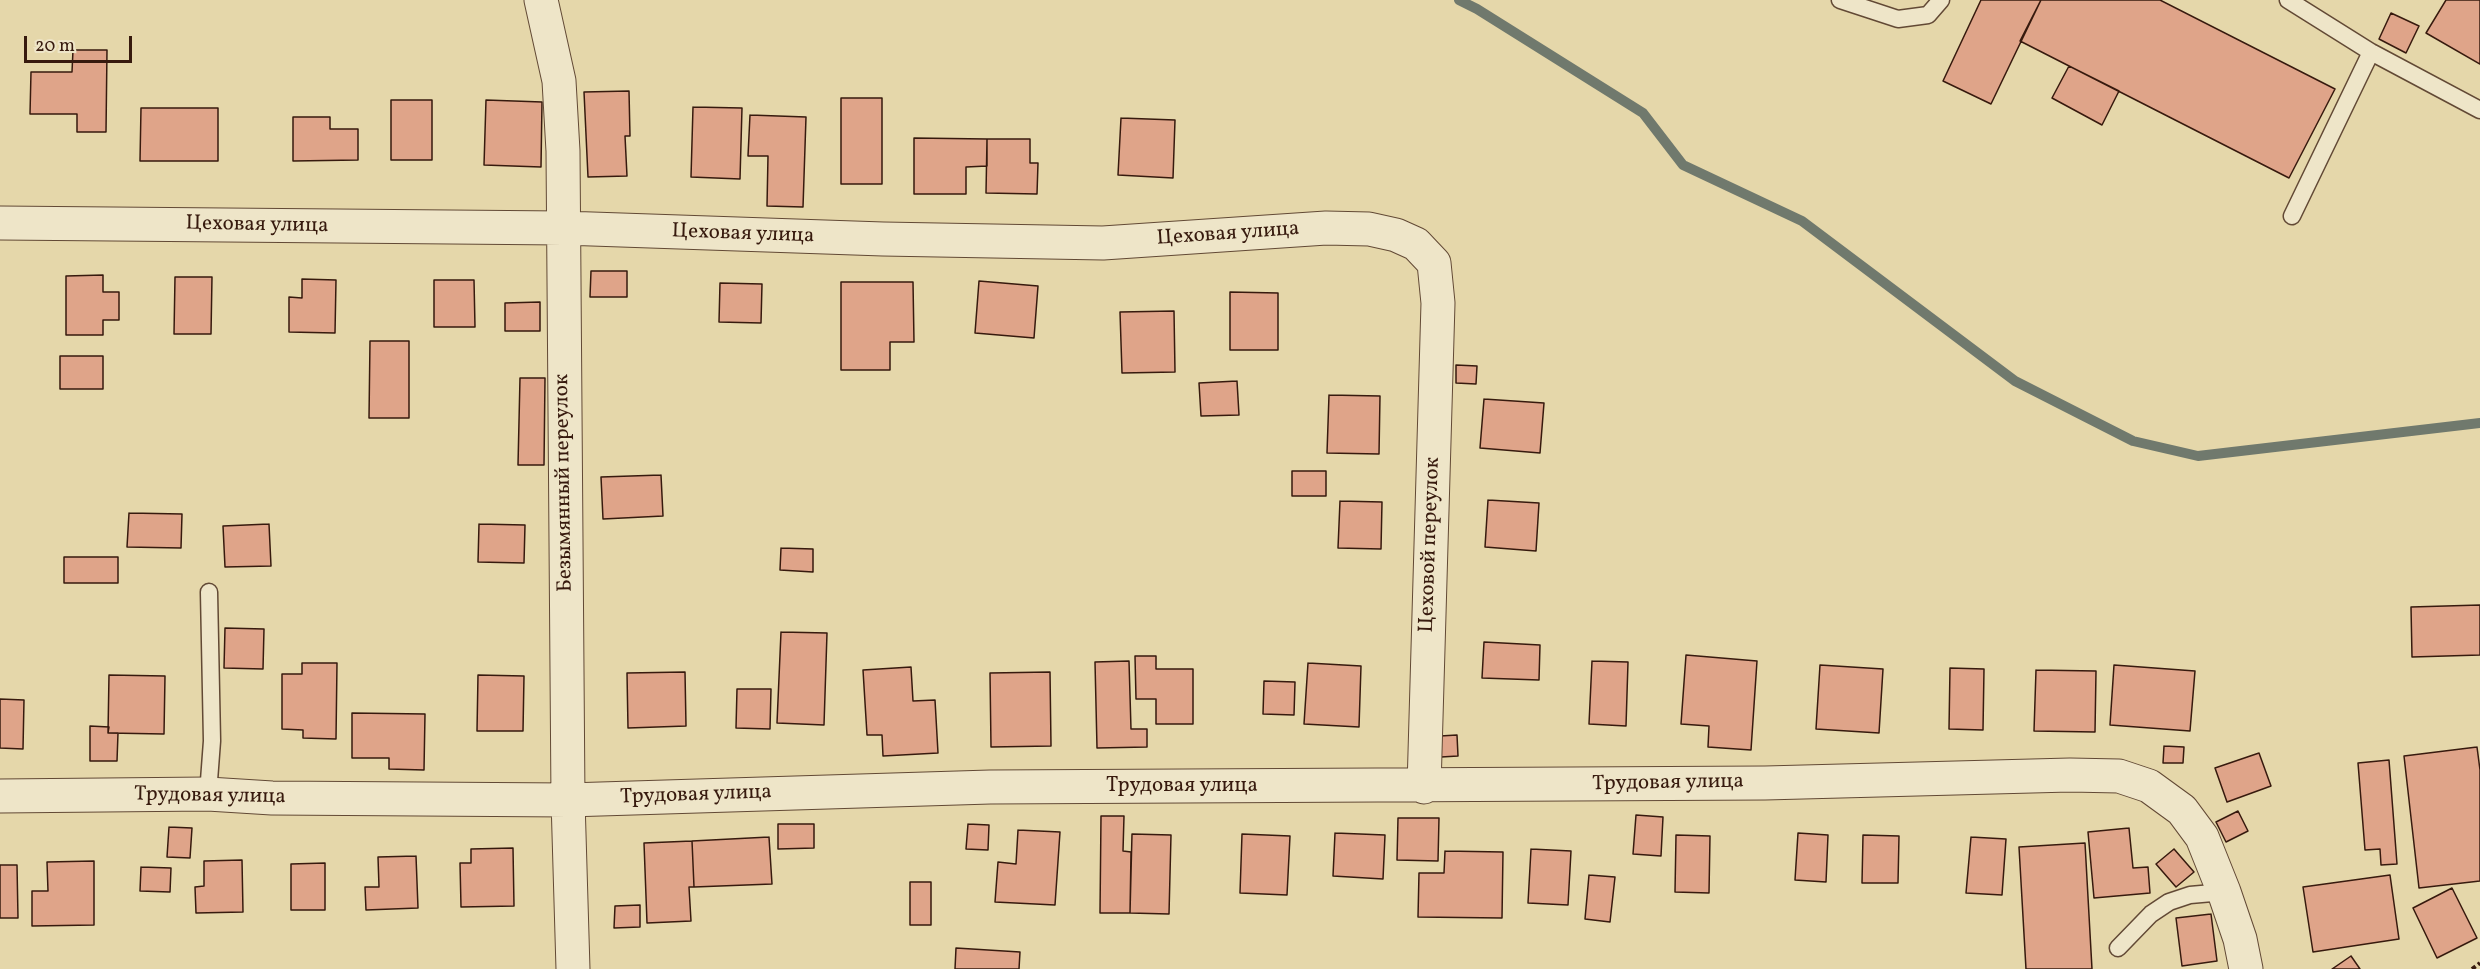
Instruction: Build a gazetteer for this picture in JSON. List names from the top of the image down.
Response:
{
  "streets": {
    "street": [
      "Цеховая улица",
      "Безымянный переулок",
      "Цеховой переулок",
      "Трудовая улица"
    ]
  },
  "crossings": [
    ["Цеховая улица", "Безымянный переулок"],
    ["Цеховая улица", "Цеховой переулок"],
    ["Безымянный переулок", "Трудовая улица"],
    ["Цеховой переулок", "Трудовая улица"]
  ],
  "scale_bar": "20 m"
}
